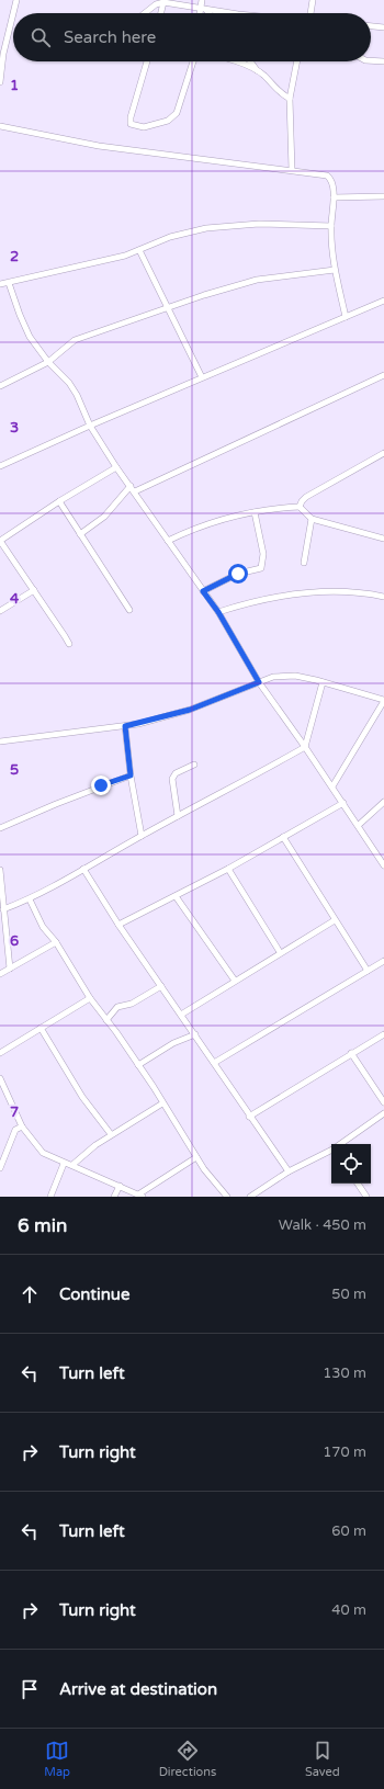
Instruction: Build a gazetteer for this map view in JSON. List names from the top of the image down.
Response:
{
  "page": {
    "search": "Search here",
    "heading": ["6 min", "Walk · 450 m"],
    "list": [
      ["Continue", "50 m"],
      ["Turn left", "130 m"],
      ["Turn right", "170 m"],
      ["Turn left", "60 m"],
      ["Turn right", "40 m"],
      "Arrive at destination"
    ],
    "nav": ["Map", "Directions", "Saved"]
  },
  "grid": {
    "rows": [
      "1",
      "2",
      "3",
      "4",
      "5",
      "6",
      "7"
    ]
  }
}
